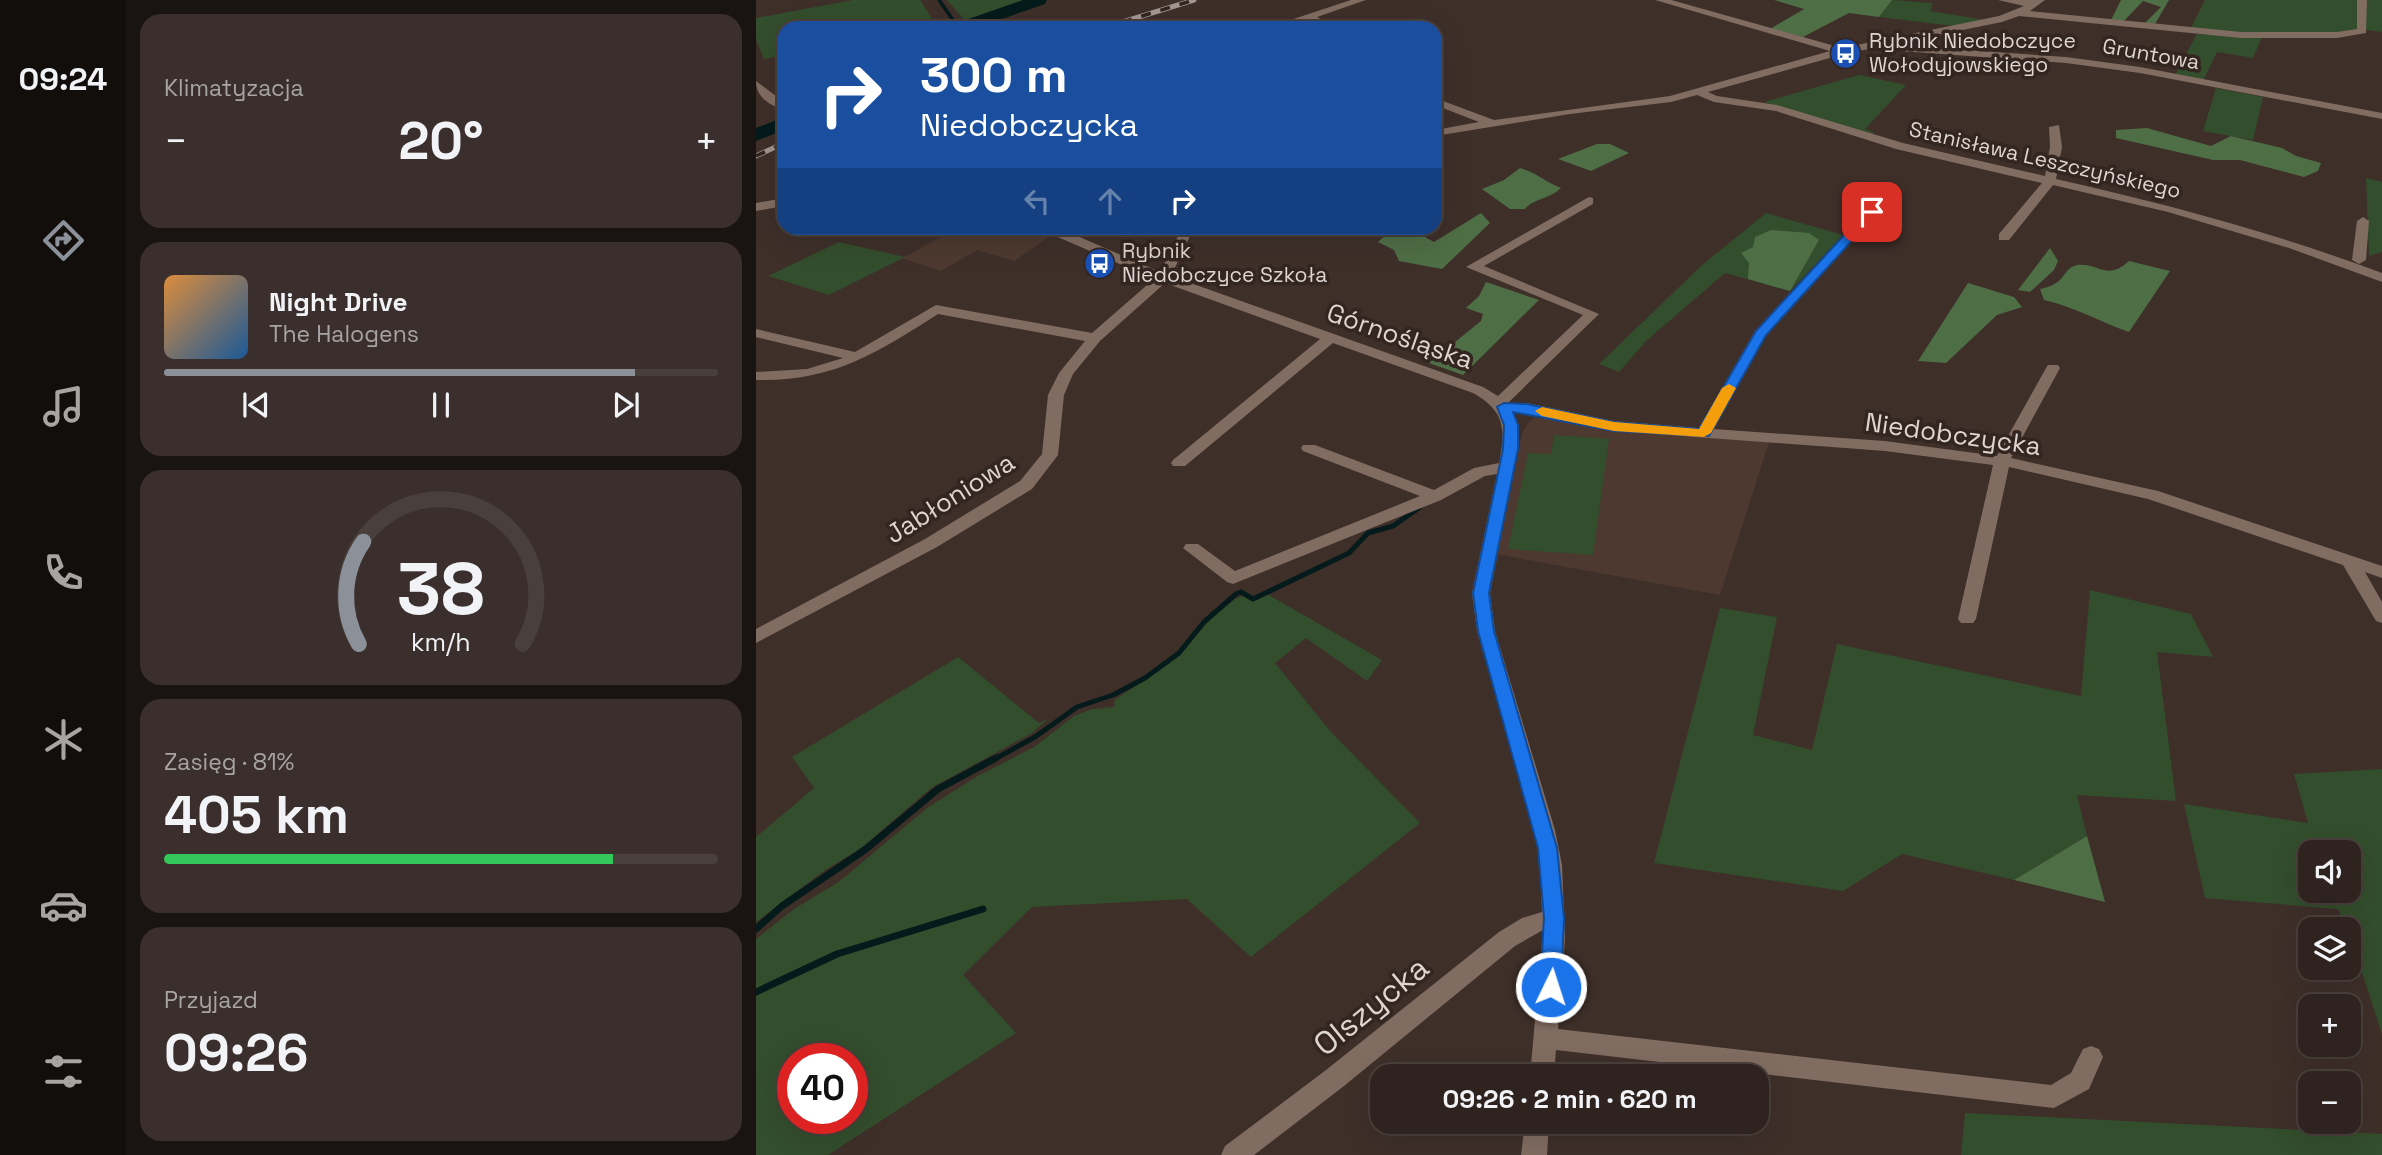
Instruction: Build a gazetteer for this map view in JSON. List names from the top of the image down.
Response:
{
  "streets": {
    "street": [
      "Gruntowa",
      "Stanisława Leszczyńskiego",
      "Górnośląska",
      "Niedobczycka",
      "Jabłoniowa",
      "Olszycka"
    ]
  },
  "crossings": [
    ["Górnośląska", "Niedobczycka"],
    ["Górnośląska", "Jabłoniowa"]
  ],
  "places": {
    "bus stop": ["Rybnik Niedobczyce Wołodyjowskiego", "Rybnik Niedobczyce Szkoła"]
  },
  "page": {
    "tabs": "09:24",
    "tile": [
      "Klimatyzacja",
      ["Zasięg · 81%", "405 km"],
      ["Przyjazd", "09:26"]
    ],
    "turn": ["300 m", "Niedobczycka"],
    "heat": ["−", "20°", "+"],
    "song": ["Night Drive", "The Halogens"],
    "map_buttons": ["+", "−"],
    "limit": "40",
    "trip": "09:26 · 2 min · 620 m",
    "gauge": ["38", "km/h"]
  }
}
